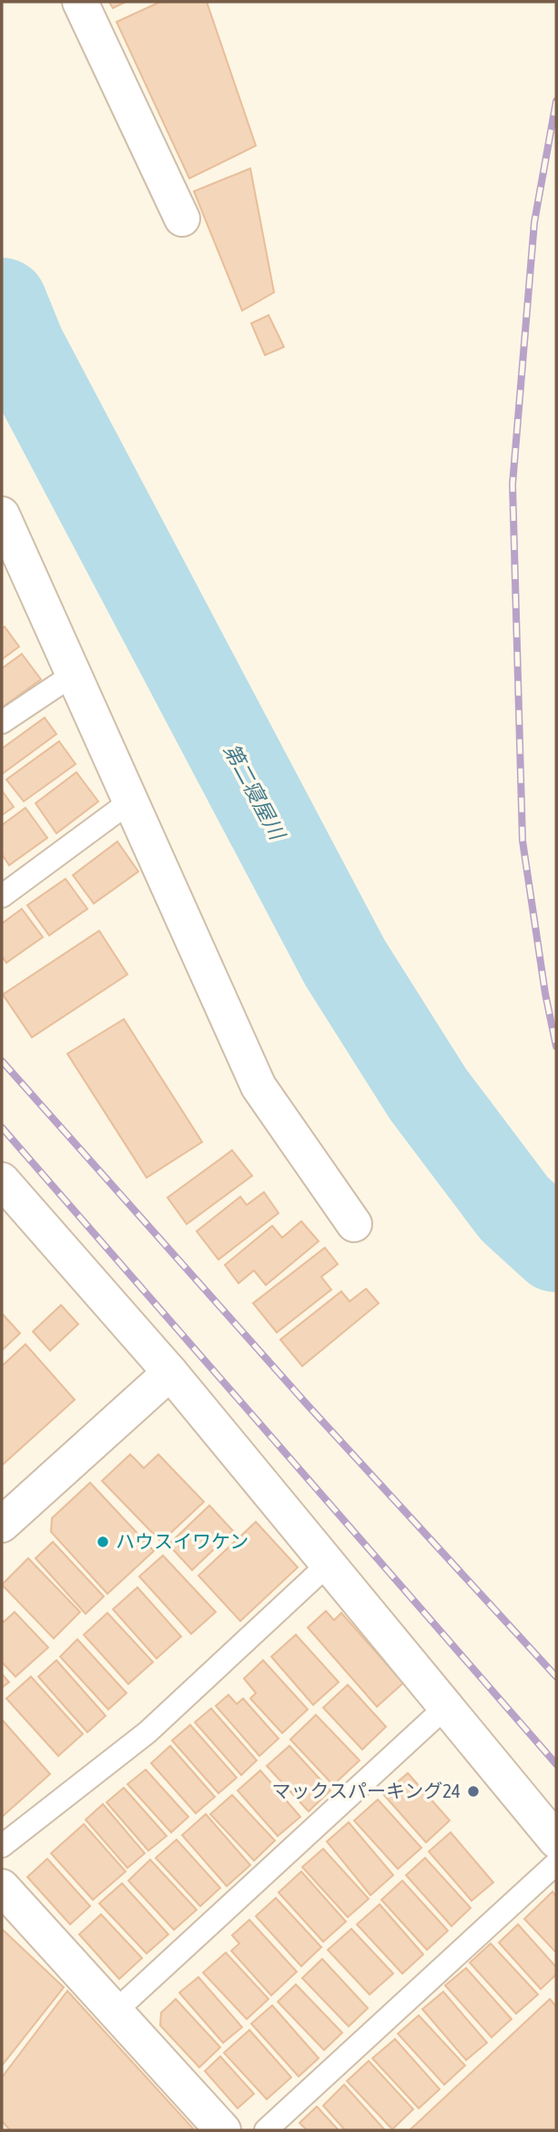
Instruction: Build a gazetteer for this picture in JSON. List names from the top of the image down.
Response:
{
  "water": ["第二寝屋川"],
  "places": ["ハウスイワケン", "マックスパーキング24"]
}
